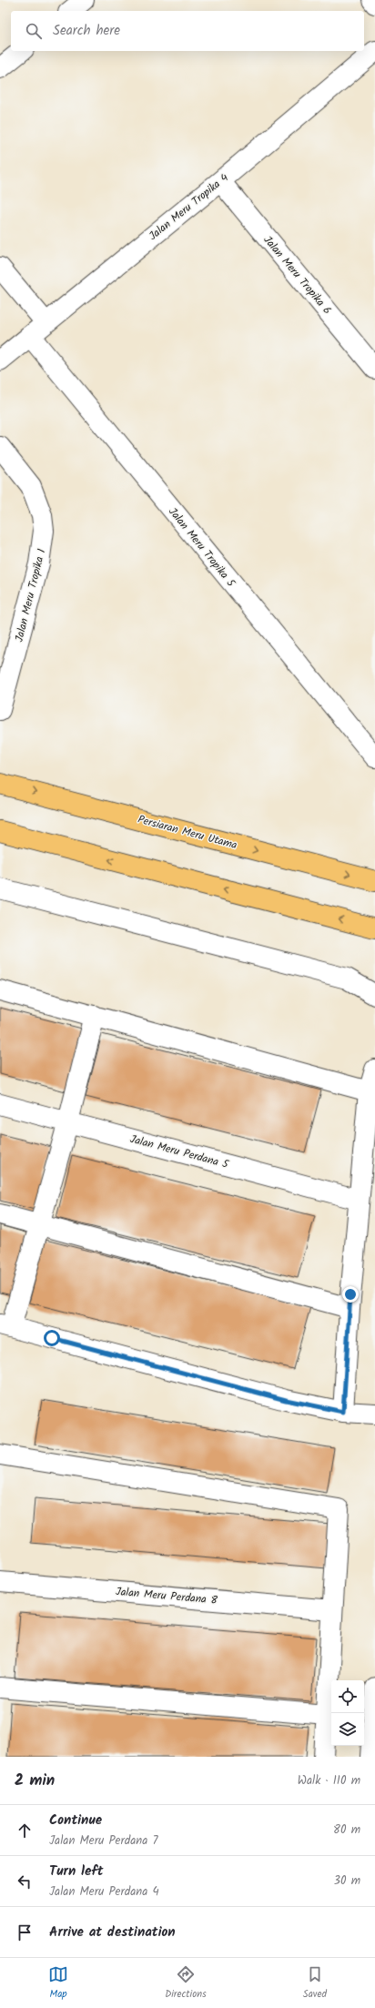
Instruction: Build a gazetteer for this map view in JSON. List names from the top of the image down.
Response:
{
  "streets": {
    "main road": ["Persiaran Meru Utama"],
    "street": [
      "Jalan Meru Tropika 4",
      "Jalan Meru Tropika 6",
      "Jalan Meru Tropika 5",
      "Jalan Meru Tropika 1",
      "Jalan Meru Perdana 5",
      "Jalan Meru Perdana 8"
    ]
  },
  "crossings": [
    ["Jalan Meru Tropika 4", "Jalan Meru Tropika 6"],
    ["Jalan Meru Tropika 4", "Jalan Meru Tropika 5"]
  ],
  "page": {
    "search": "Search here",
    "heading": ["2 min", "Walk · 110 m"],
    "list": [
      ["Continue", "Jalan Meru Perdana 7", "80 m"],
      ["Turn left", "Jalan Meru Perdana 4", "30 m"],
      "Arrive at destination"
    ],
    "nav": ["Map", "Directions", "Saved"]
  }
}
